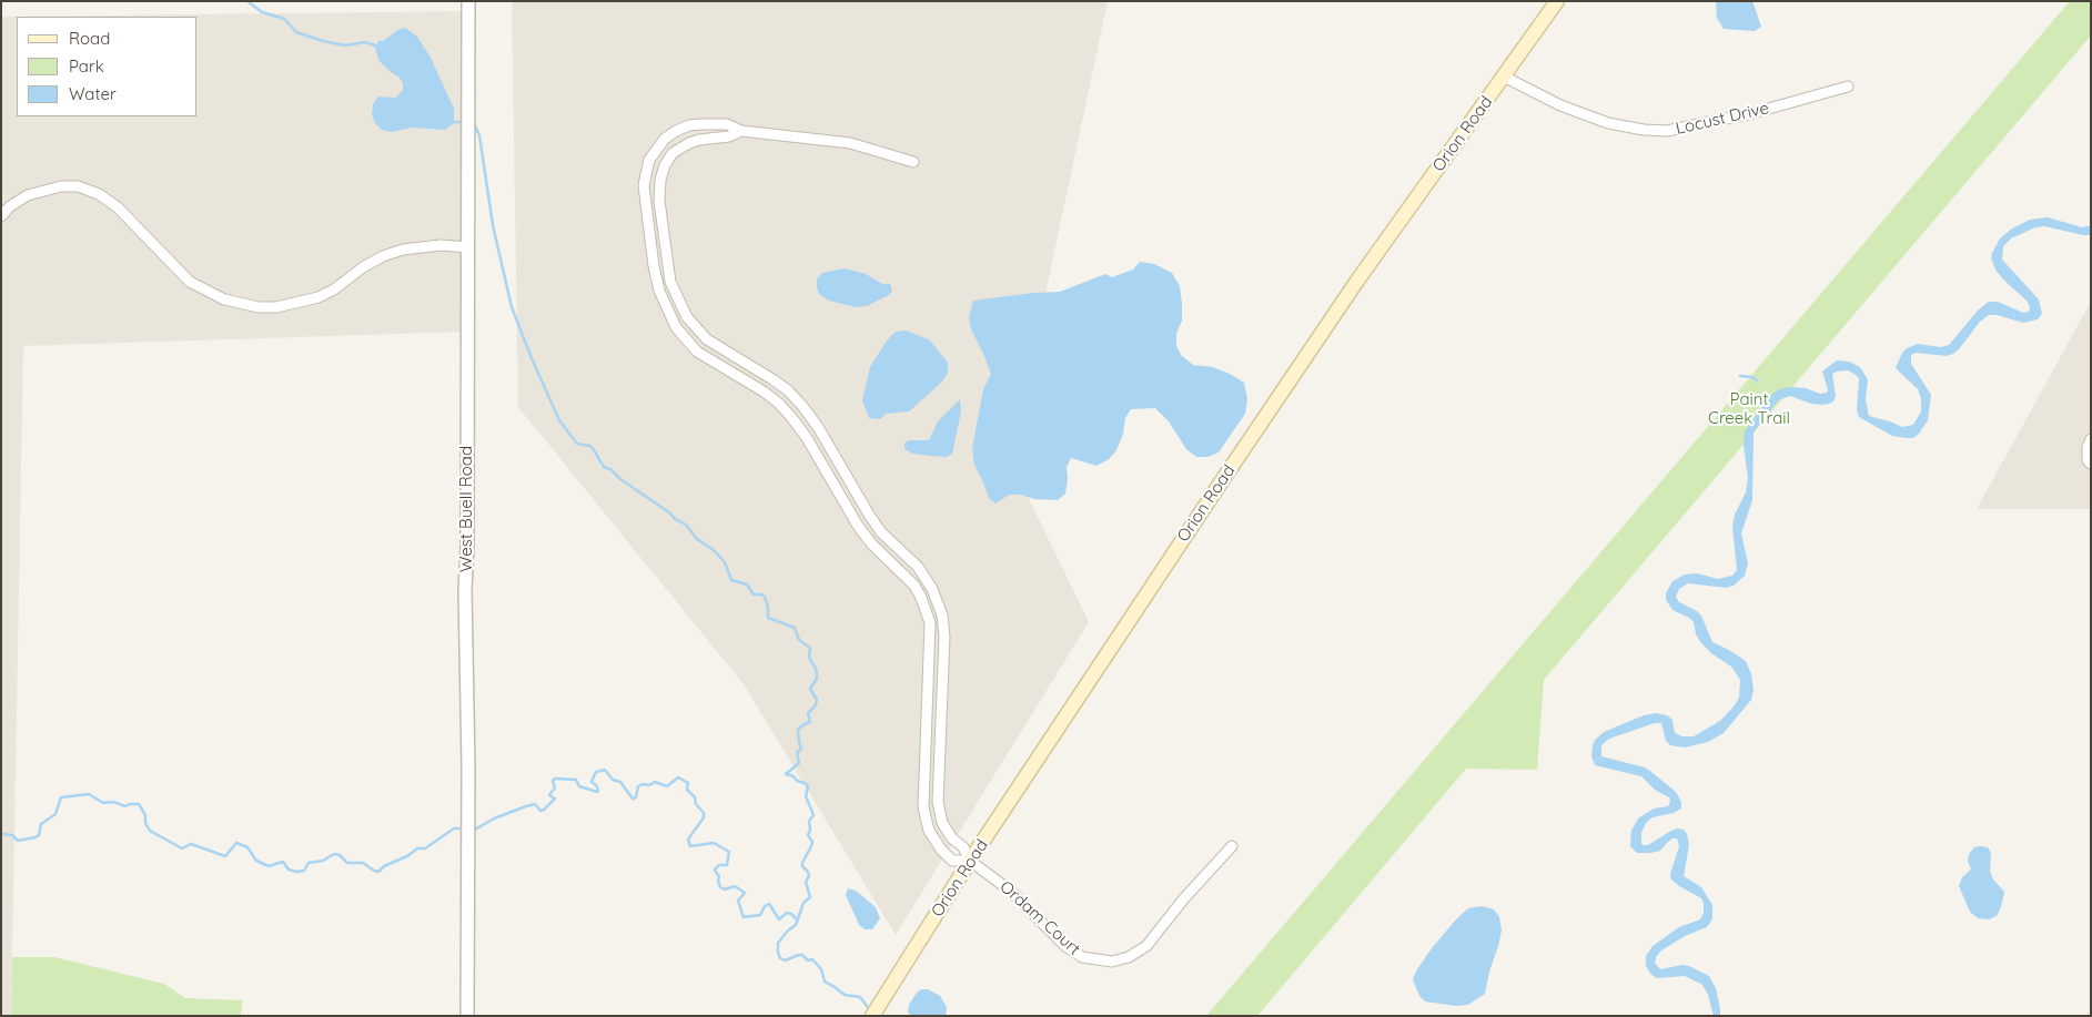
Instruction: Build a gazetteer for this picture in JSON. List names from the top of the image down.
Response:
{
  "streets": {
    "main road": ["Orion Road"],
    "street": ["Locust Drive", "West Buell Road", "Ordam Court"]
  },
  "crossings": [
    ["Locust Drive", "Orion Road"],
    ["Orion Road", "Ordam Court"]
  ],
  "parks": ["Paint Creek Trail"],
  "legend": ["Road", "Park", "Water"]
}
